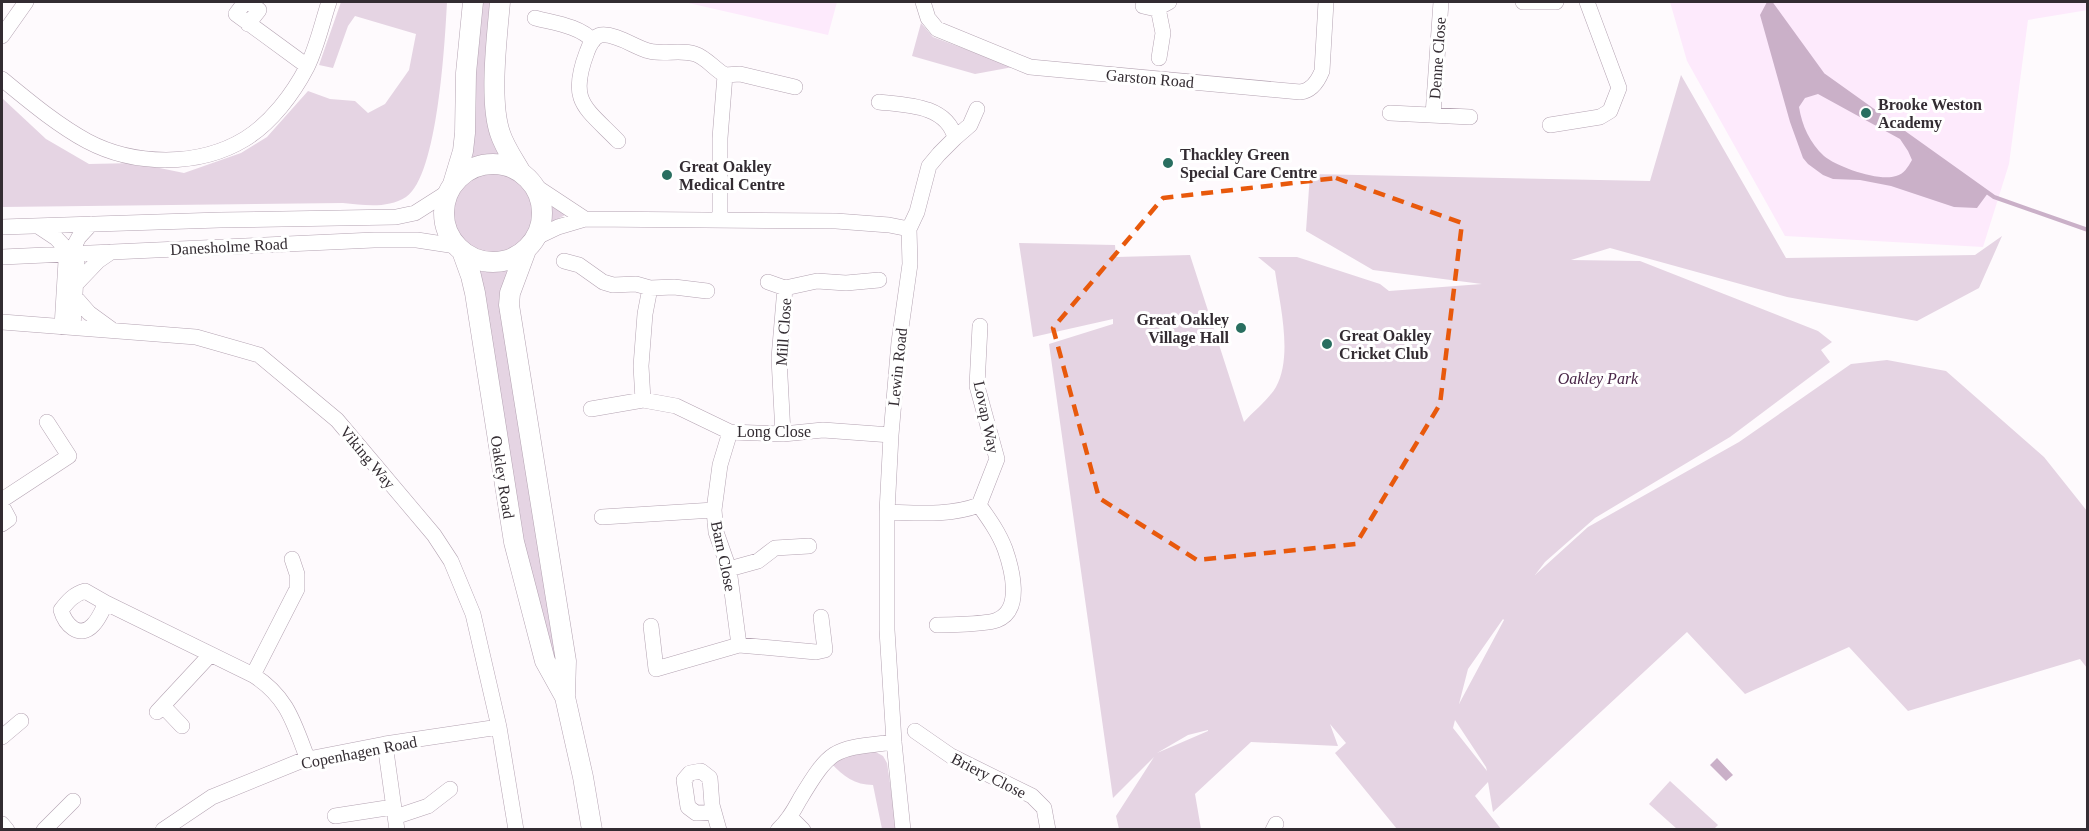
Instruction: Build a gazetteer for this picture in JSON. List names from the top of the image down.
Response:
{
  "streets": {
    "main road": ["Oakley Road"],
    "street": [
      "Denne Close",
      "Garston Road",
      "Danesholme Road",
      "Mill Close",
      "Lewin Road",
      "Lovap Way",
      "Long Close",
      "Viking Way",
      "Barn Close",
      "Copenhagen Road",
      "Briery Close"
    ]
  },
  "crossings": [
    ["Danesholme Road", "Oakley Road"],
    ["Mill Close", "Long Close"],
    ["Lewin Road", "Long Close"],
    ["Long Close", "Barn Close"],
    ["Viking Way", "Copenhagen Road"]
  ],
  "parks": ["Oakley Park"],
  "places": [
    "Brooke Weston Academy",
    "Thackley Green Special Care Centre",
    "Great Oakley Medical Centre",
    "Great Oakley Village Hall",
    "Great Oakley Cricket Club"
  ]
}
